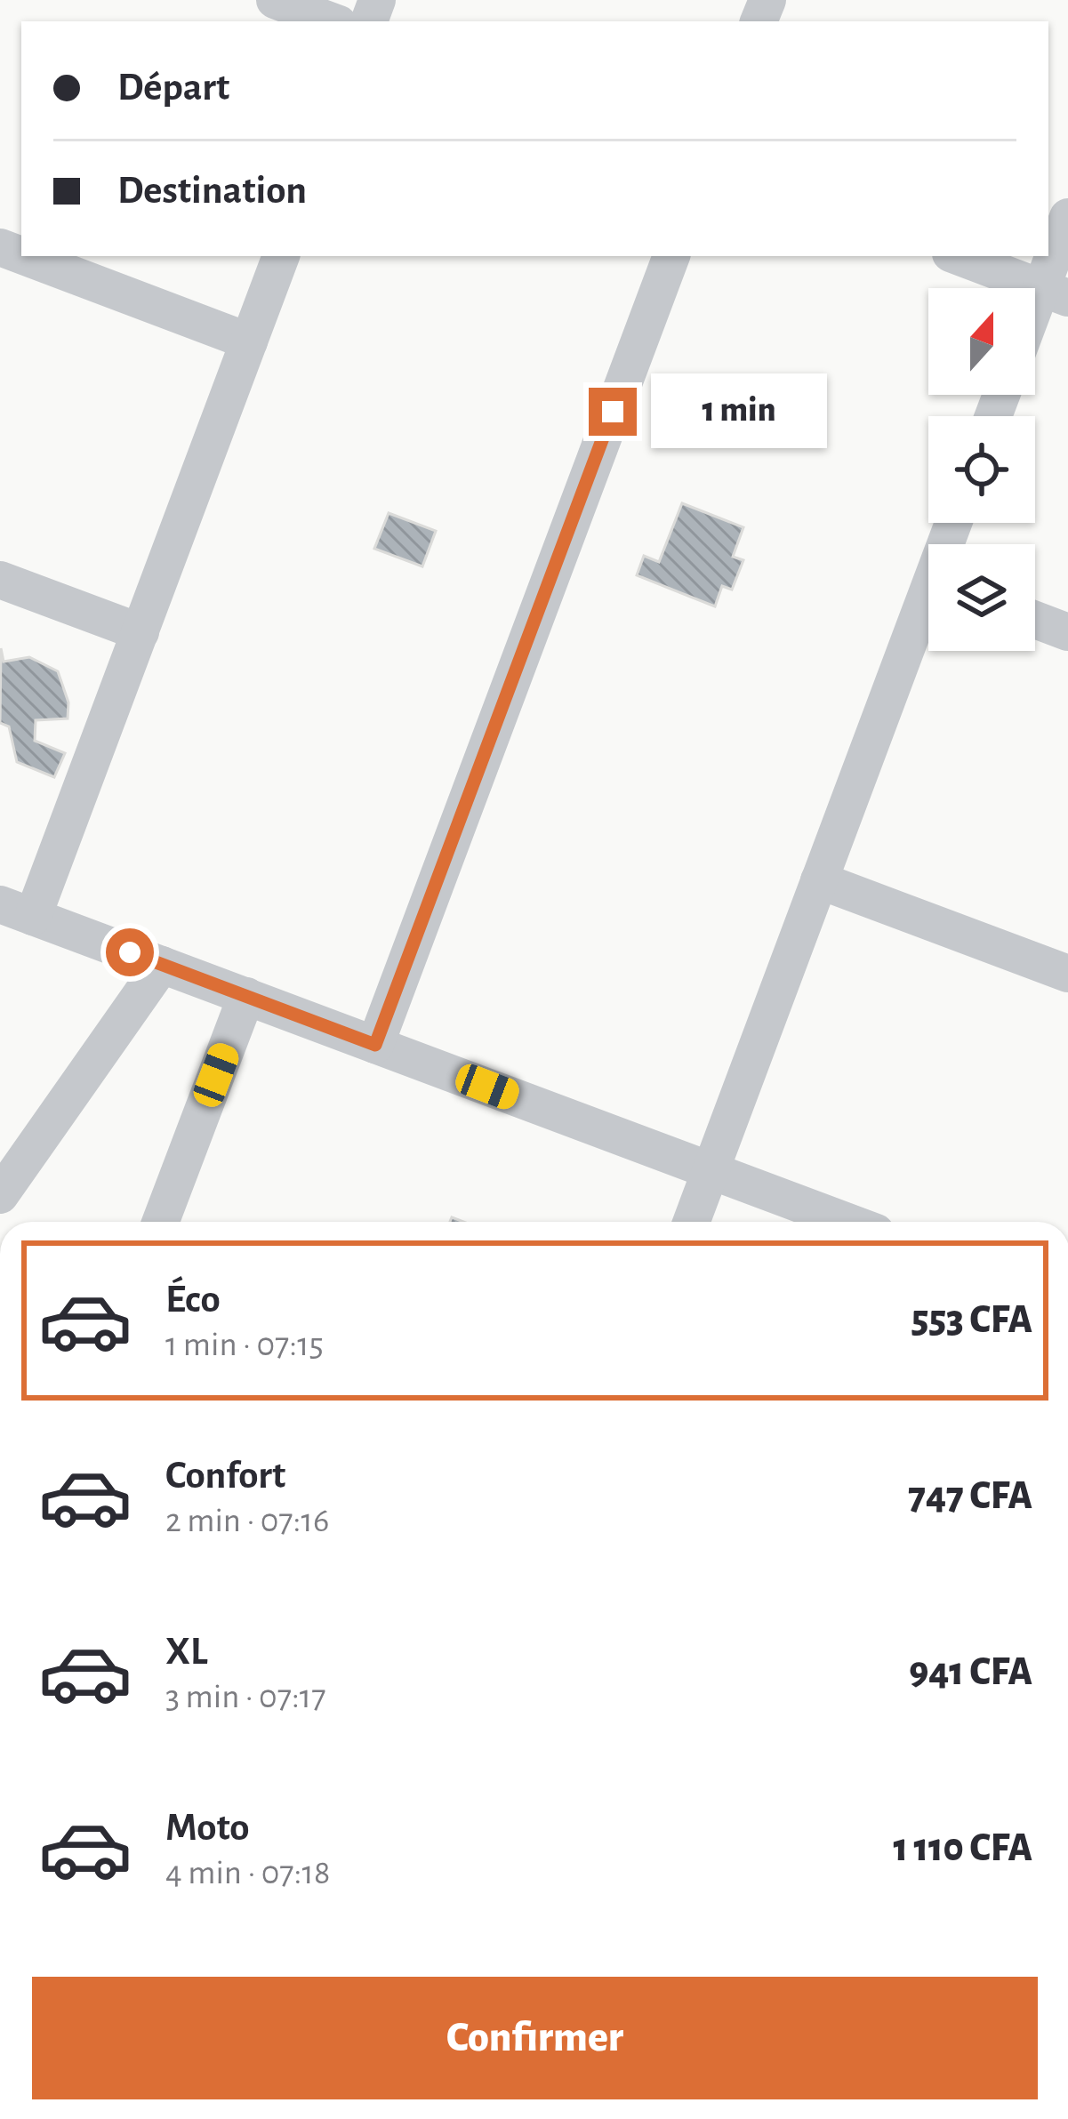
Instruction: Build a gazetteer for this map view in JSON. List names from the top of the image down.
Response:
{
  "north": "top",
  "page": {
    "banner": ["Départ", "Destination"],
    "bubble": "1 min",
    "list": [
      {
        "name": "Éco",
        "note": "1 min · 07:15",
        "value": "553 CFA"
      },
      {
        "name": "Confort",
        "note": "2 min · 07:16",
        "value": "747 CFA"
      },
      {
        "name": "XL",
        "note": "3 min · 07:17",
        "value": "941 CFA"
      },
      {
        "name": "Moto",
        "note": "4 min · 07:18",
        "value": "1 110 CFA"
      }
    ],
    "buttons": "Confirmer"
  }
}
